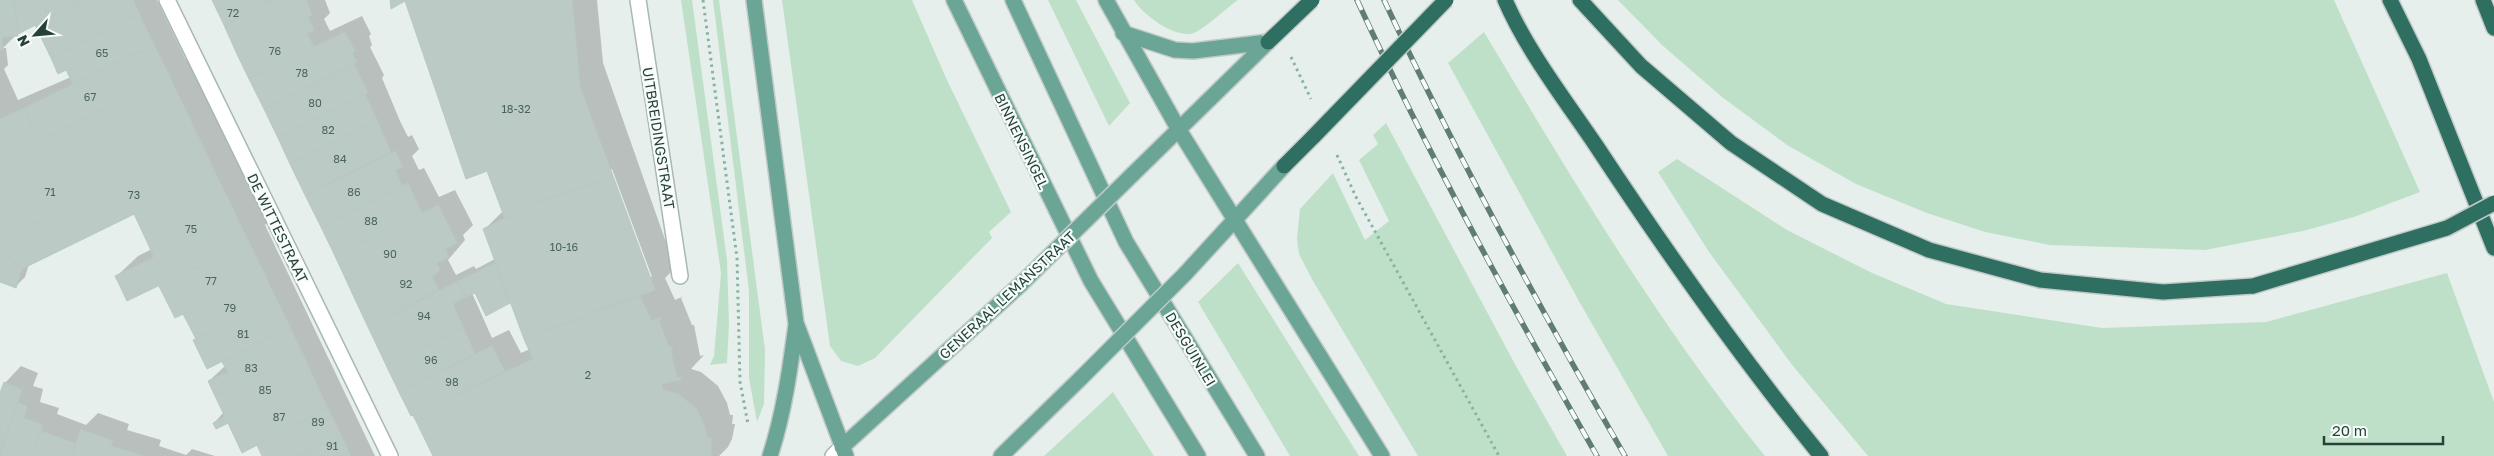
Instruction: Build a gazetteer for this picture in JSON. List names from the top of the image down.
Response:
{
  "streets": {
    "main road": ["BINNENSINGEL", "GENERAAL LEMANSTRAAT", "DESGUINLEI"],
    "street": ["UITBREIDINGSTRAAT", "DE WITTESTRAAT"]
  },
  "house_numbers": [
    "72",
    "76",
    "65",
    "78",
    "67",
    "80",
    "18-32",
    "82",
    "84",
    "71",
    "86",
    "73",
    "88",
    "75",
    "10-16",
    "90",
    "77",
    "92",
    "79",
    "94",
    "81",
    "96",
    "83",
    "2",
    "98",
    "85",
    "87",
    "89",
    "91"
  ],
  "scale_bar": "20 m",
  "north": "bottom left"
}
